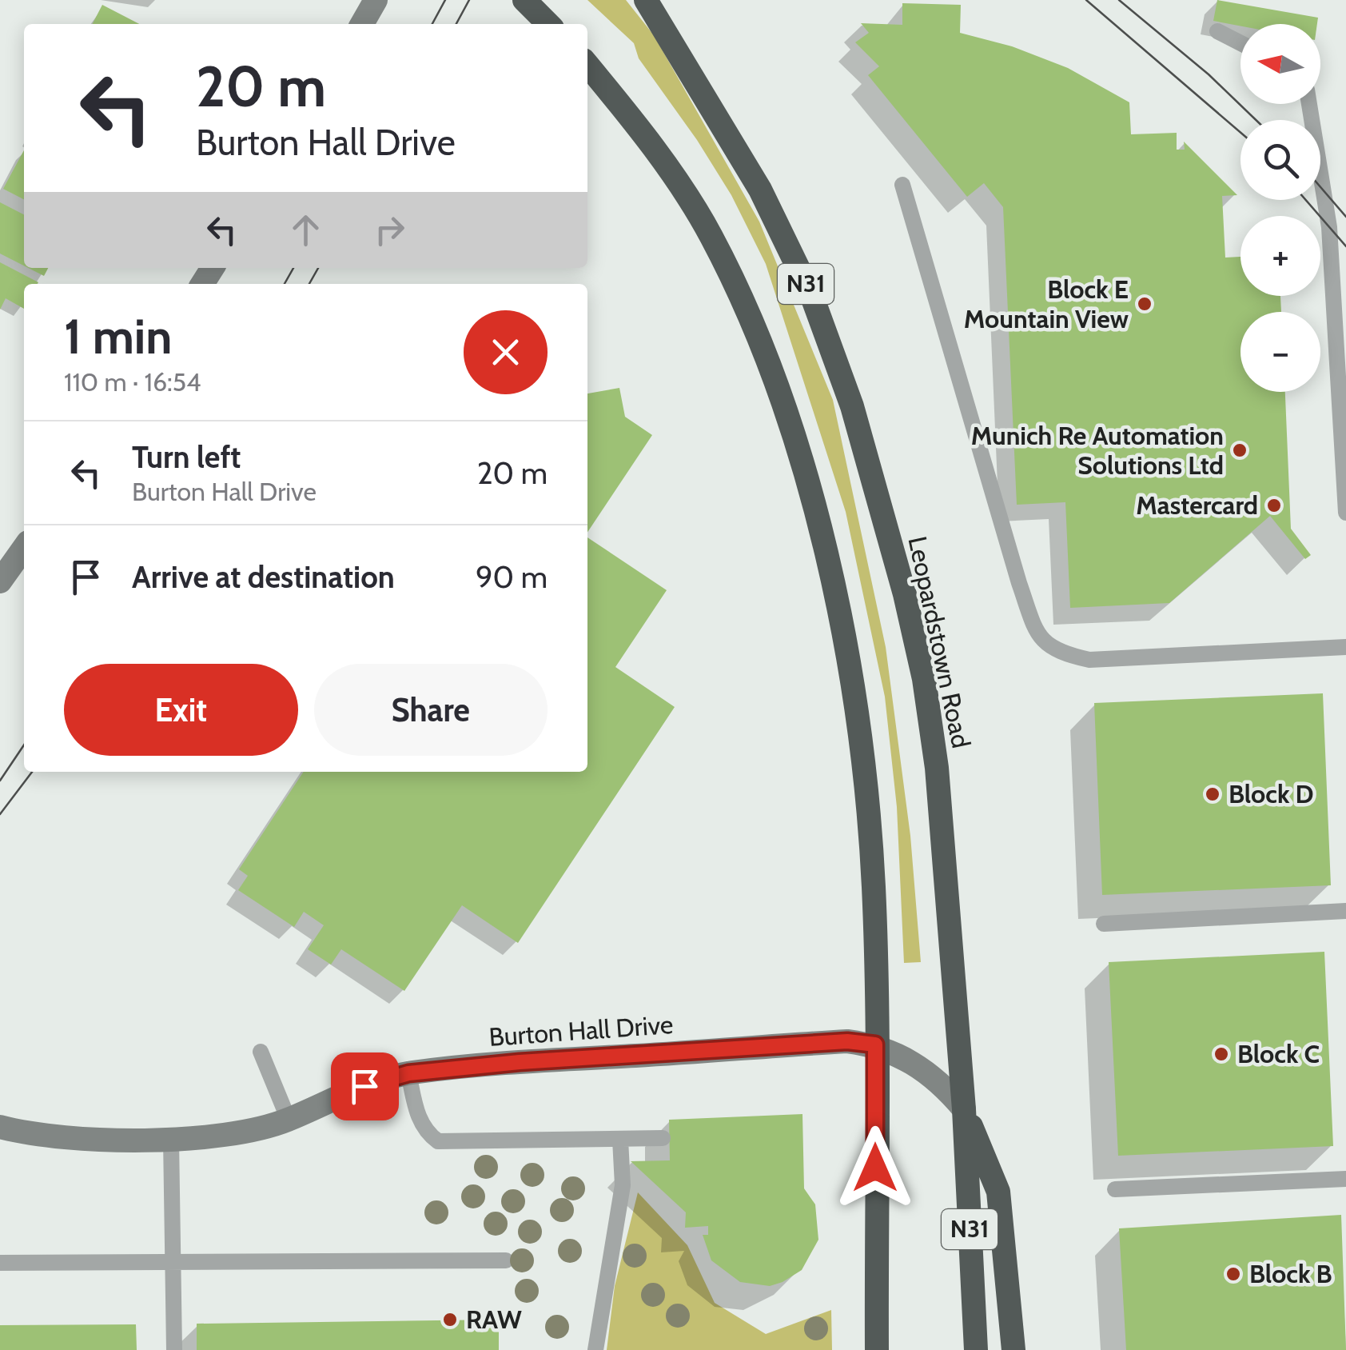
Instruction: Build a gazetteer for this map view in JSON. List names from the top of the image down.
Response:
{
  "streets": {
    "highway": ["N31", "Leopardstown Road"],
    "street": ["Burton Hall Drive"]
  },
  "crossings": [
    ["N31", "Burton Hall Drive"],
    ["Leopardstown Road", "Burton Hall Drive"]
  ],
  "places": [
    "Block E Mountain View",
    "Munich Re Automation Solutions Ltd",
    "Mastercard",
    "Block D",
    "Block C",
    "Block B",
    "RAW"
  ],
  "north": "left",
  "page": {
    "map_buttons": ["+", "−"],
    "turn": ["20 m", "Burton Hall Drive"],
    "heading": ["1 min", "110 m · 16:54"],
    "list": [
      {
        "name": "Turn left",
        "note": "Burton Hall Drive",
        "value": "20 m"
      },
      {
        "name": "Arrive at destination",
        "value": "90 m"
      }
    ],
    "buttons": ["Exit", "Share"]
  }
}
